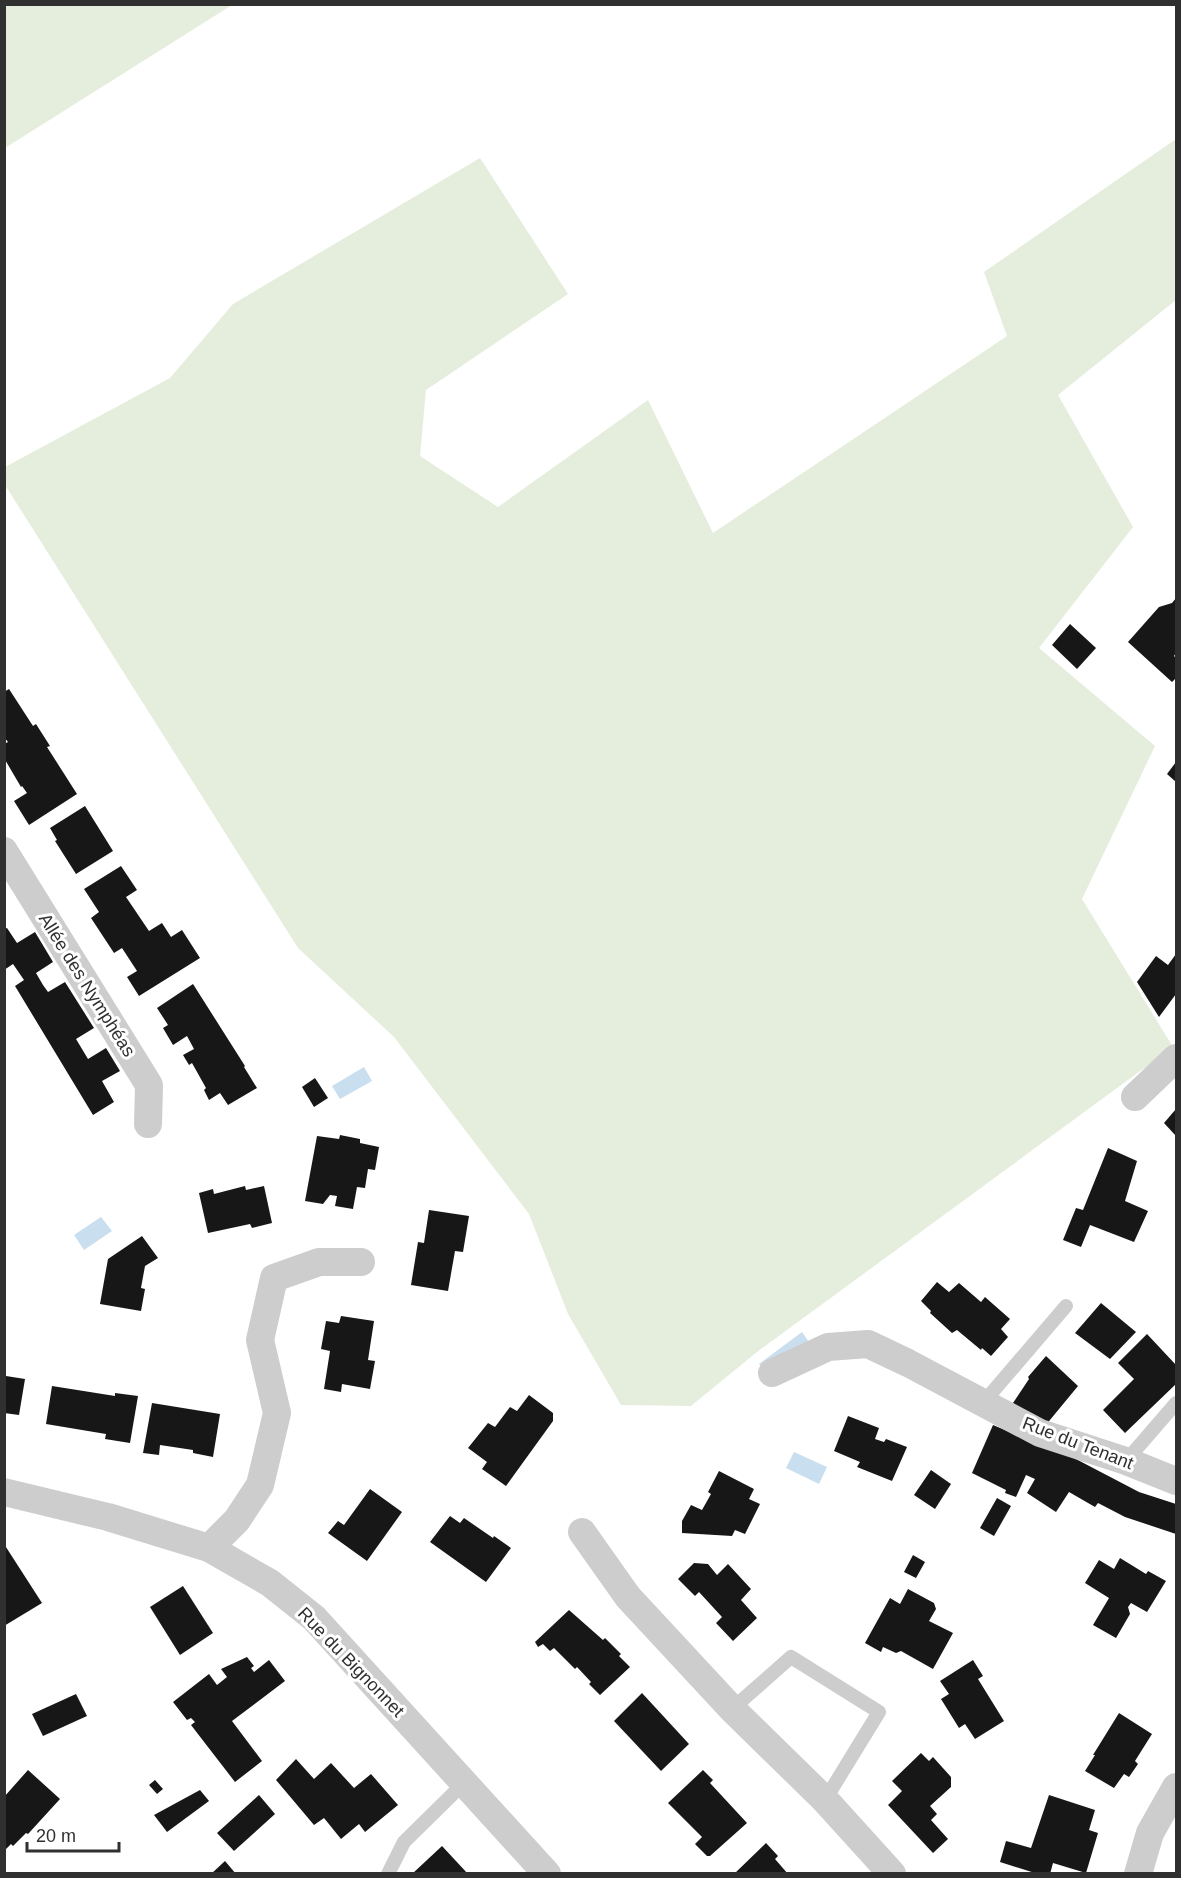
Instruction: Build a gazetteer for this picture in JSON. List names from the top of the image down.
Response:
{
  "streets": {
    "street": ["Allée des Nymphéas", "Rue du Tenant", "Rue du Bignonnet"]
  },
  "scale_bar": "20 m"
}
